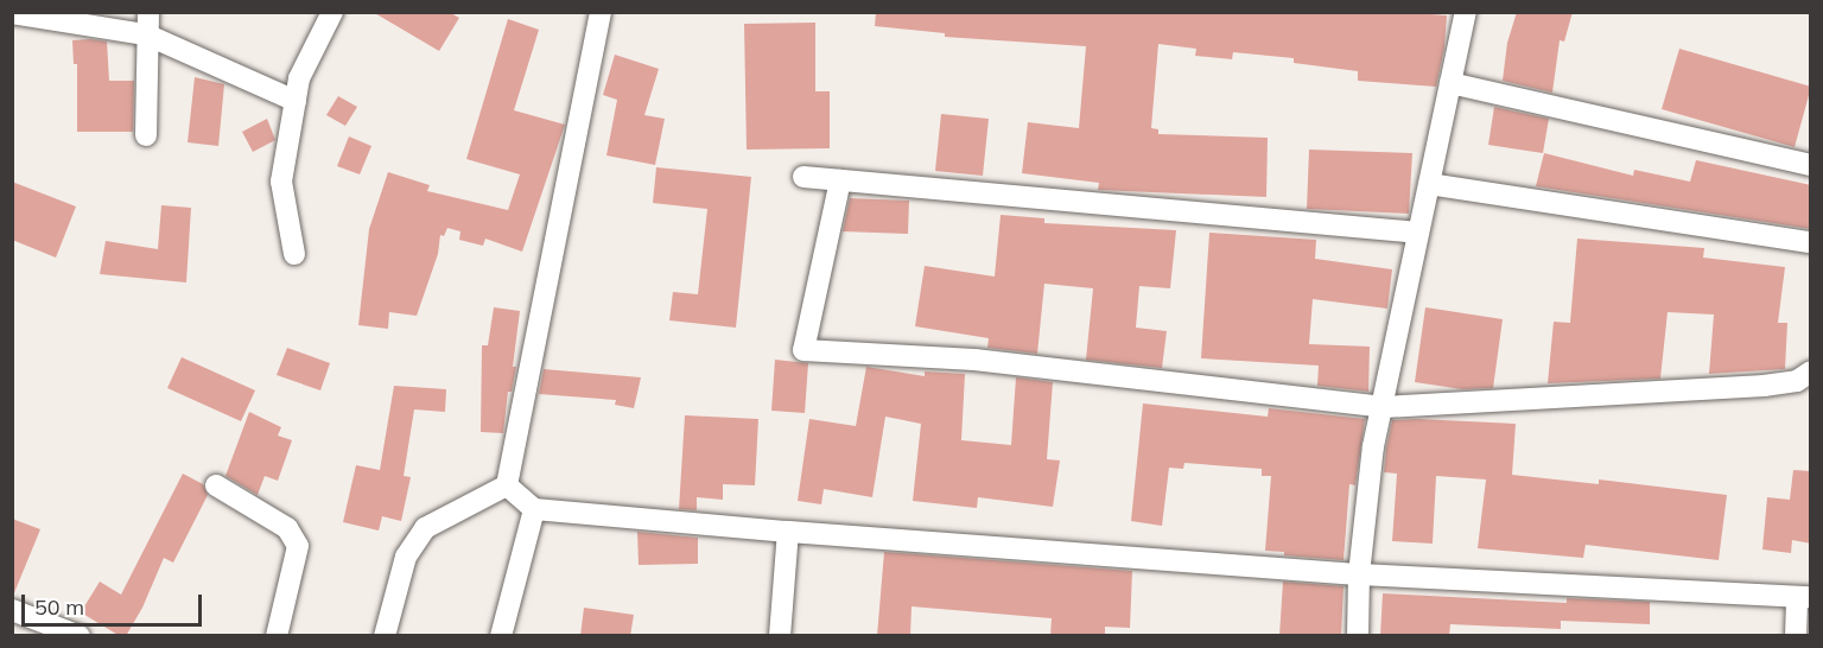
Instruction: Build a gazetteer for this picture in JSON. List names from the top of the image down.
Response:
{
  "scale_bar": "50 m"
}
